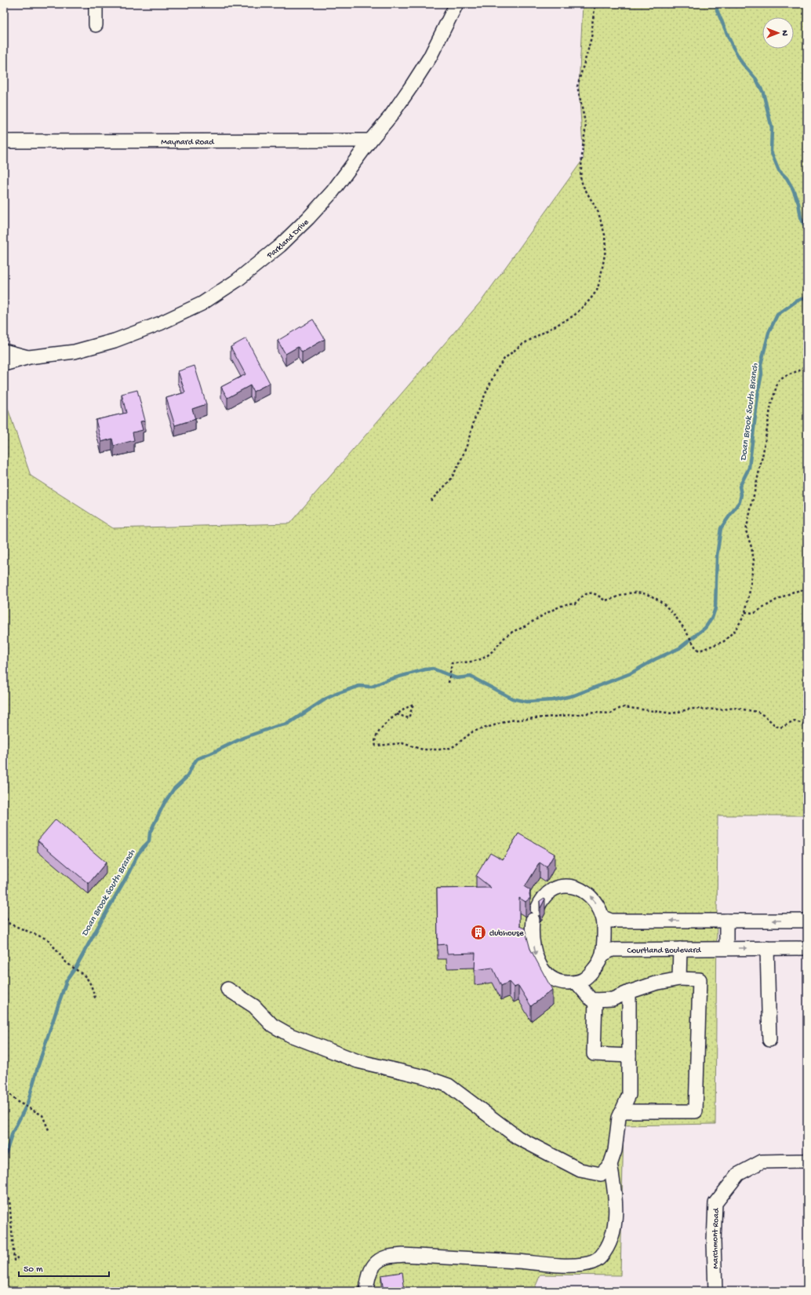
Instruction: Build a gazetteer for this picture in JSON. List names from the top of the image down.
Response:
{
  "streets": {
    "street": [
      "Maynard Road",
      "Parkland Drive",
      "Courtland Boulevard",
      "Marchmont Road"
    ]
  },
  "crossings": [
    ["Maynard Road", "Parkland Drive"]
  ],
  "water": ["Doan Brook South Branch"],
  "places": {
    "building": ["clubhouse"]
  },
  "scale_bar": "50 m",
  "north": "right"
}
